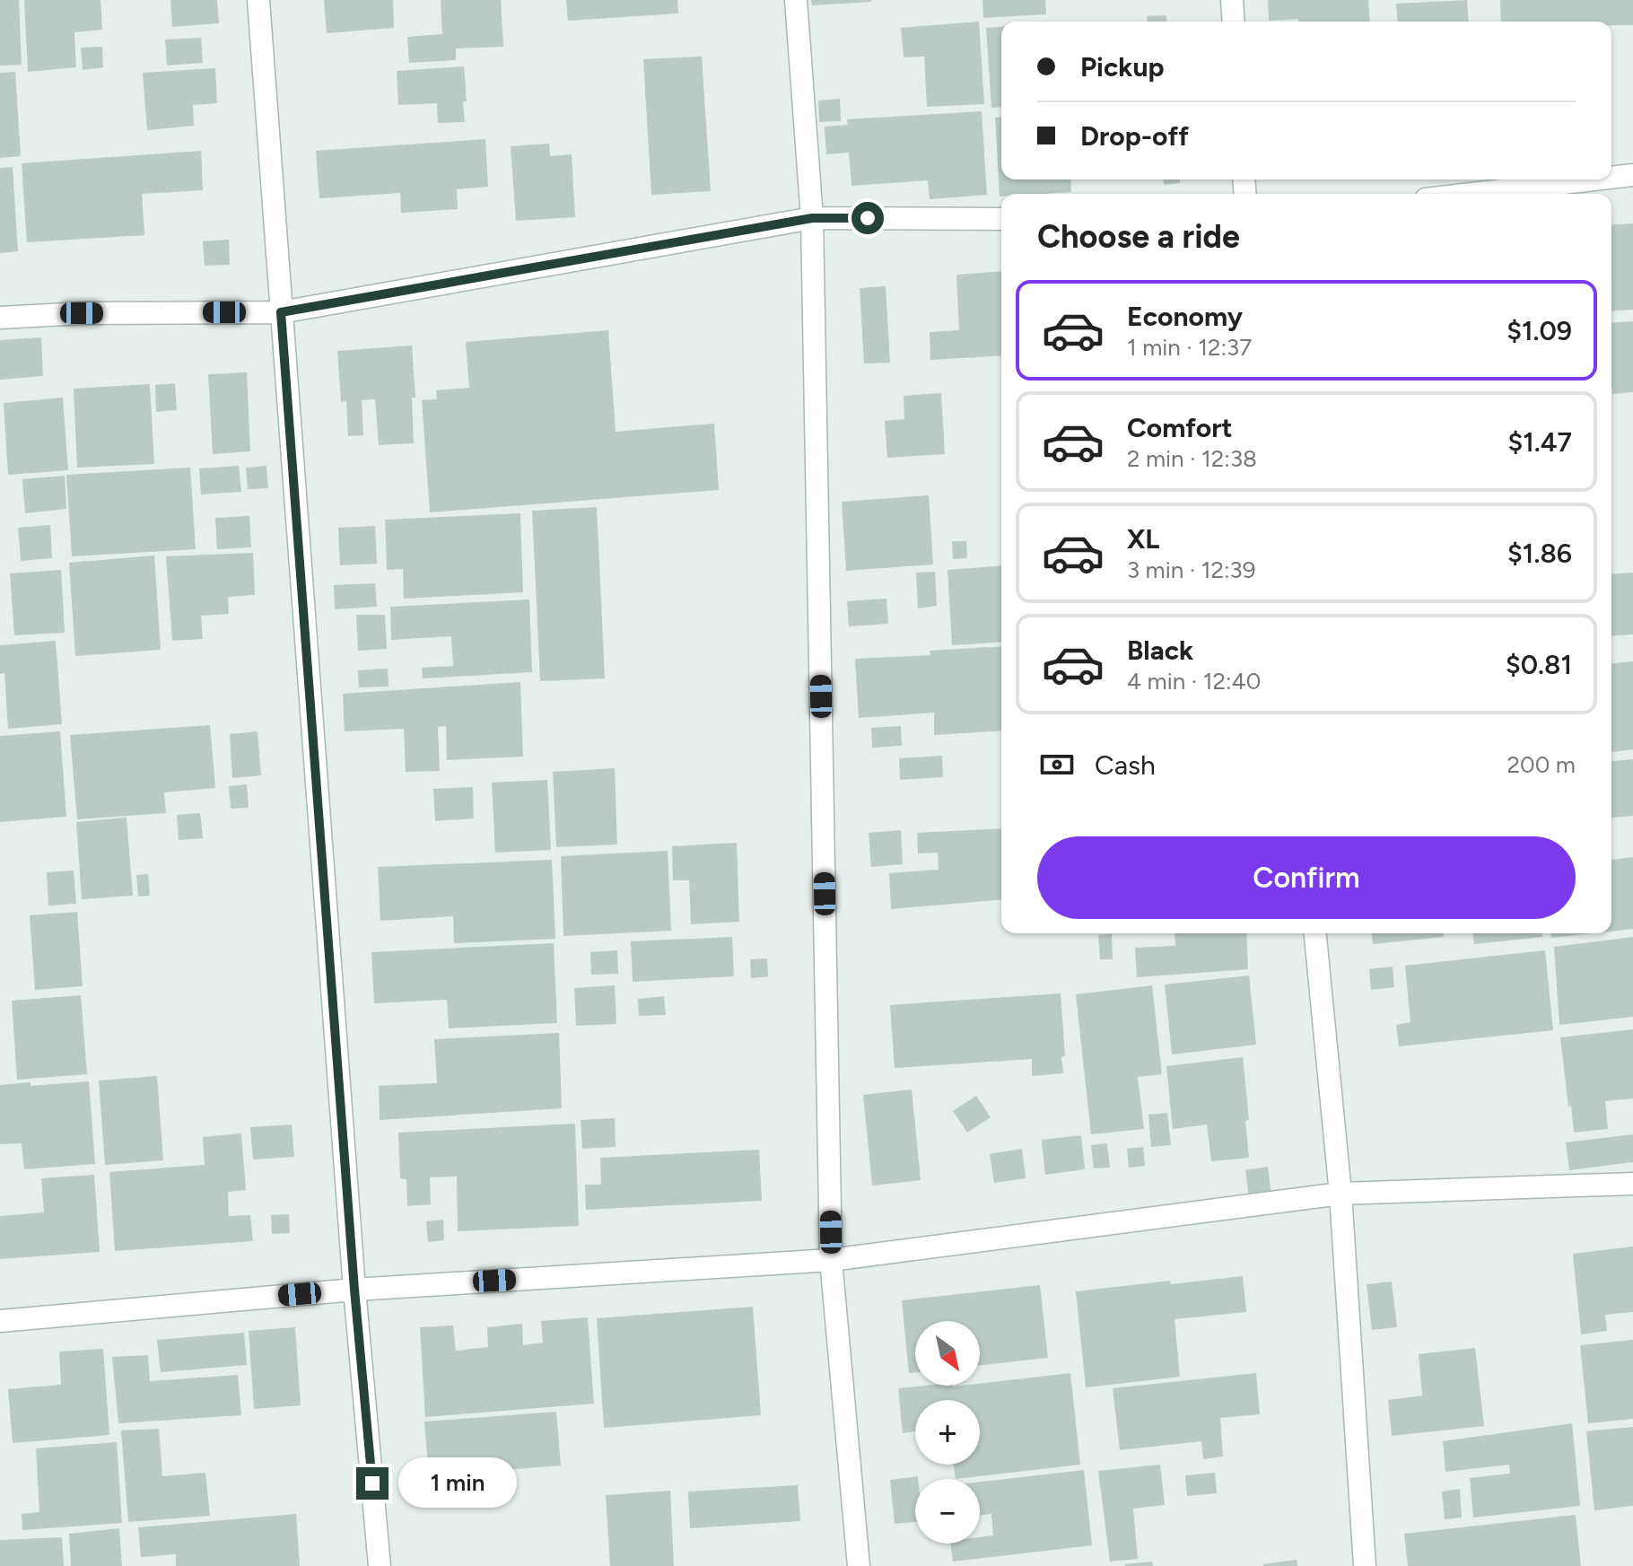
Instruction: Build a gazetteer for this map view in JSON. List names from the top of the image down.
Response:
{
  "north": "bottom right",
  "page": {
    "banner": ["Pickup", "Drop-off"],
    "heading": "Choose a ride",
    "list": [
      {
        "name": "Economy",
        "note": "1 min · 12:37",
        "value": "$1.09"
      },
      {
        "name": "Comfort",
        "note": "2 min · 12:38",
        "value": "$1.47"
      },
      {
        "name": "XL",
        "note": "3 min · 12:39",
        "value": "$1.86"
      },
      {
        "name": "Black",
        "note": "4 min · 12:40",
        "value": "$0.81"
      }
    ],
    "pay": ["Cash", "200 m"],
    "buttons": "Confirm",
    "map_buttons": ["+", "−"],
    "bubble": "1 min"
  }
}
